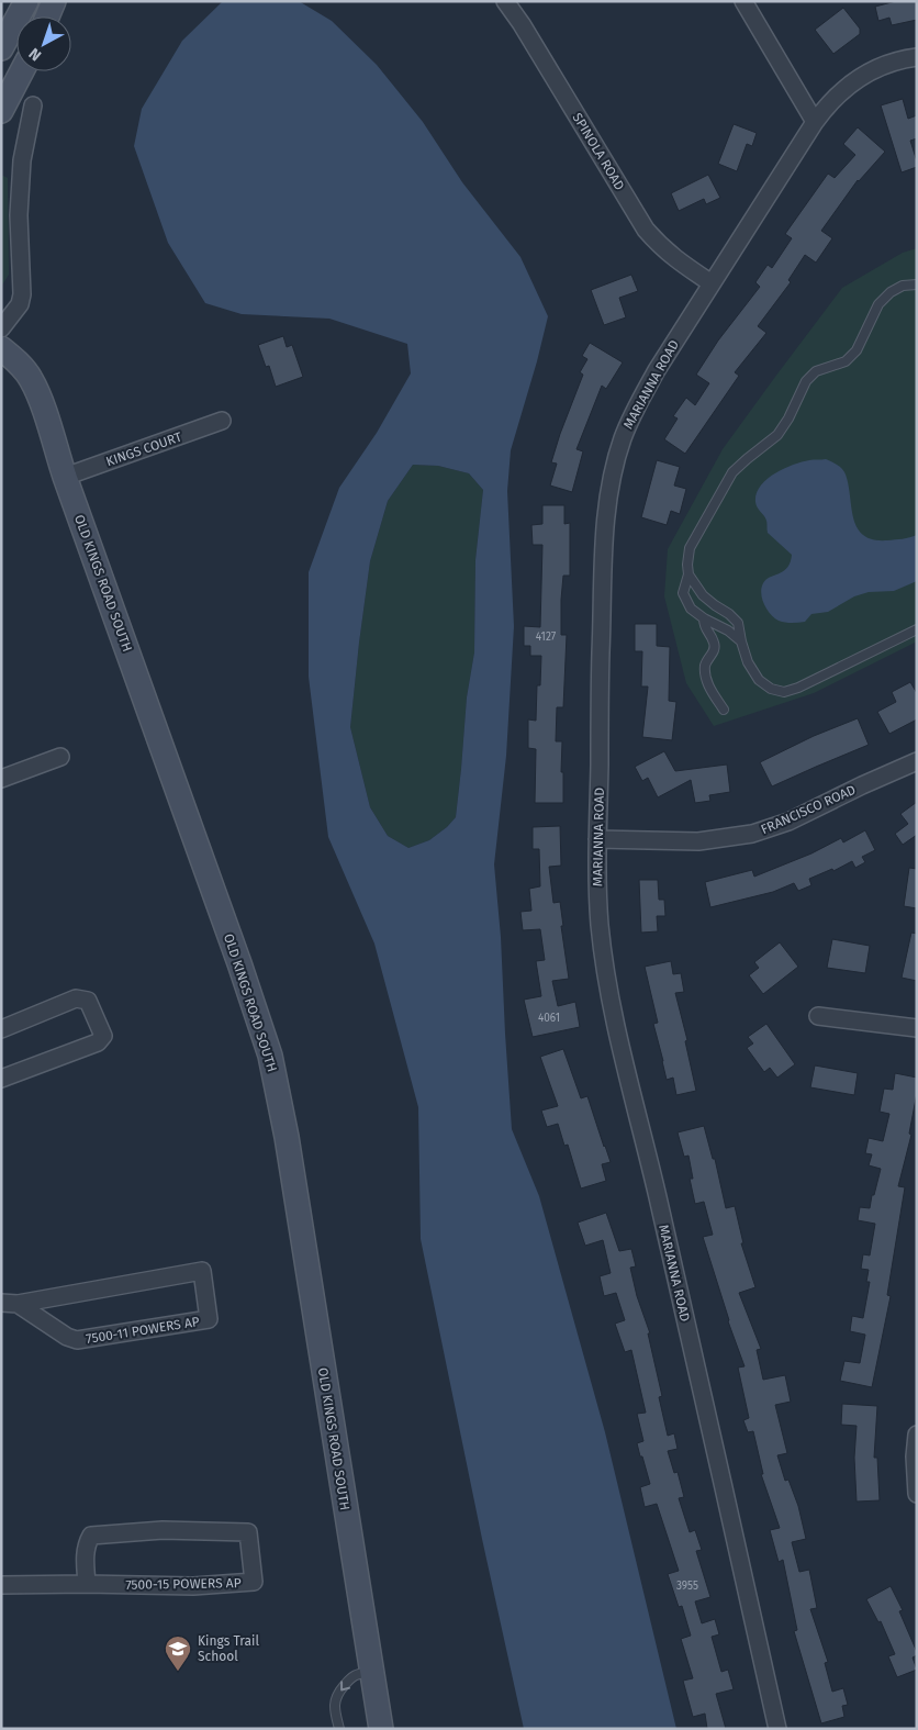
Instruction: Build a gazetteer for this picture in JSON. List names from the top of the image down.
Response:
{
  "streets": {
    "street": [
      "SPINOLA ROAD",
      "MARIANNA ROAD",
      "KINGS COURT",
      "OLD KINGS ROAD SOUTH",
      "FRANCISCO ROAD",
      "7500-11 POWERS AP",
      "7500-15 POWERS AP"
    ]
  },
  "crossings": [
    ["SPINOLA ROAD", "MARIANNA ROAD"],
    ["MARIANNA ROAD", "FRANCISCO ROAD"],
    ["KINGS COURT", "OLD KINGS ROAD SOUTH"]
  ],
  "places": {
    "school or university": ["Kings Trail School"]
  },
  "house_numbers": ["4127", "4061", "3955"],
  "north": "bottom left"
}
